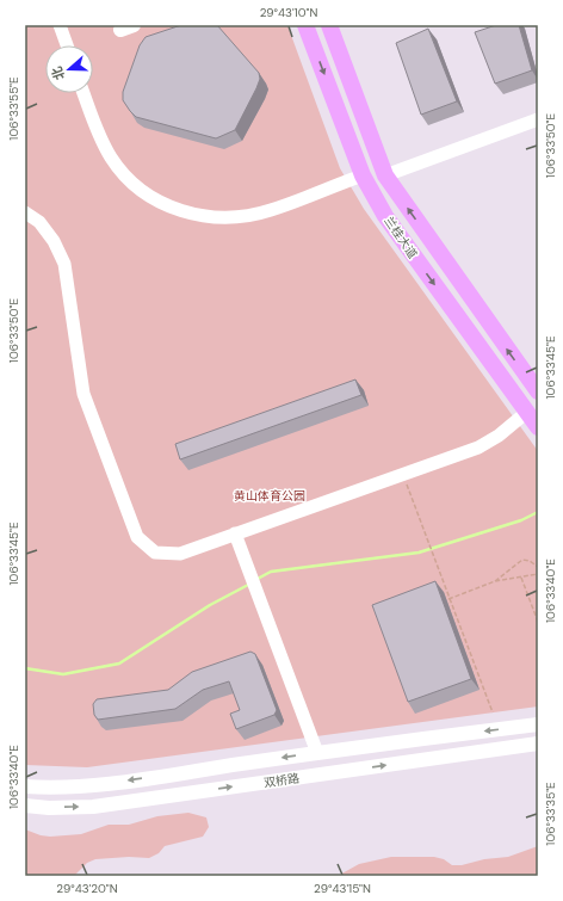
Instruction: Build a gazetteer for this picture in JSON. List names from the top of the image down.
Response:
{
  "streets": {
    "main road": ["兰桂大道", "双桥路"]
  },
  "parks": ["黄山体育公园"],
  "north": "left",
  "coordinates": [
    "29°43'10\"N",
    "106°33'55\"E",
    "106°33'50\"E",
    "106°33'45\"E",
    "106°33'40\"E",
    "106°33'35\"E",
    "29°43'20\"N",
    "29°43'15\"N"
  ]
}
